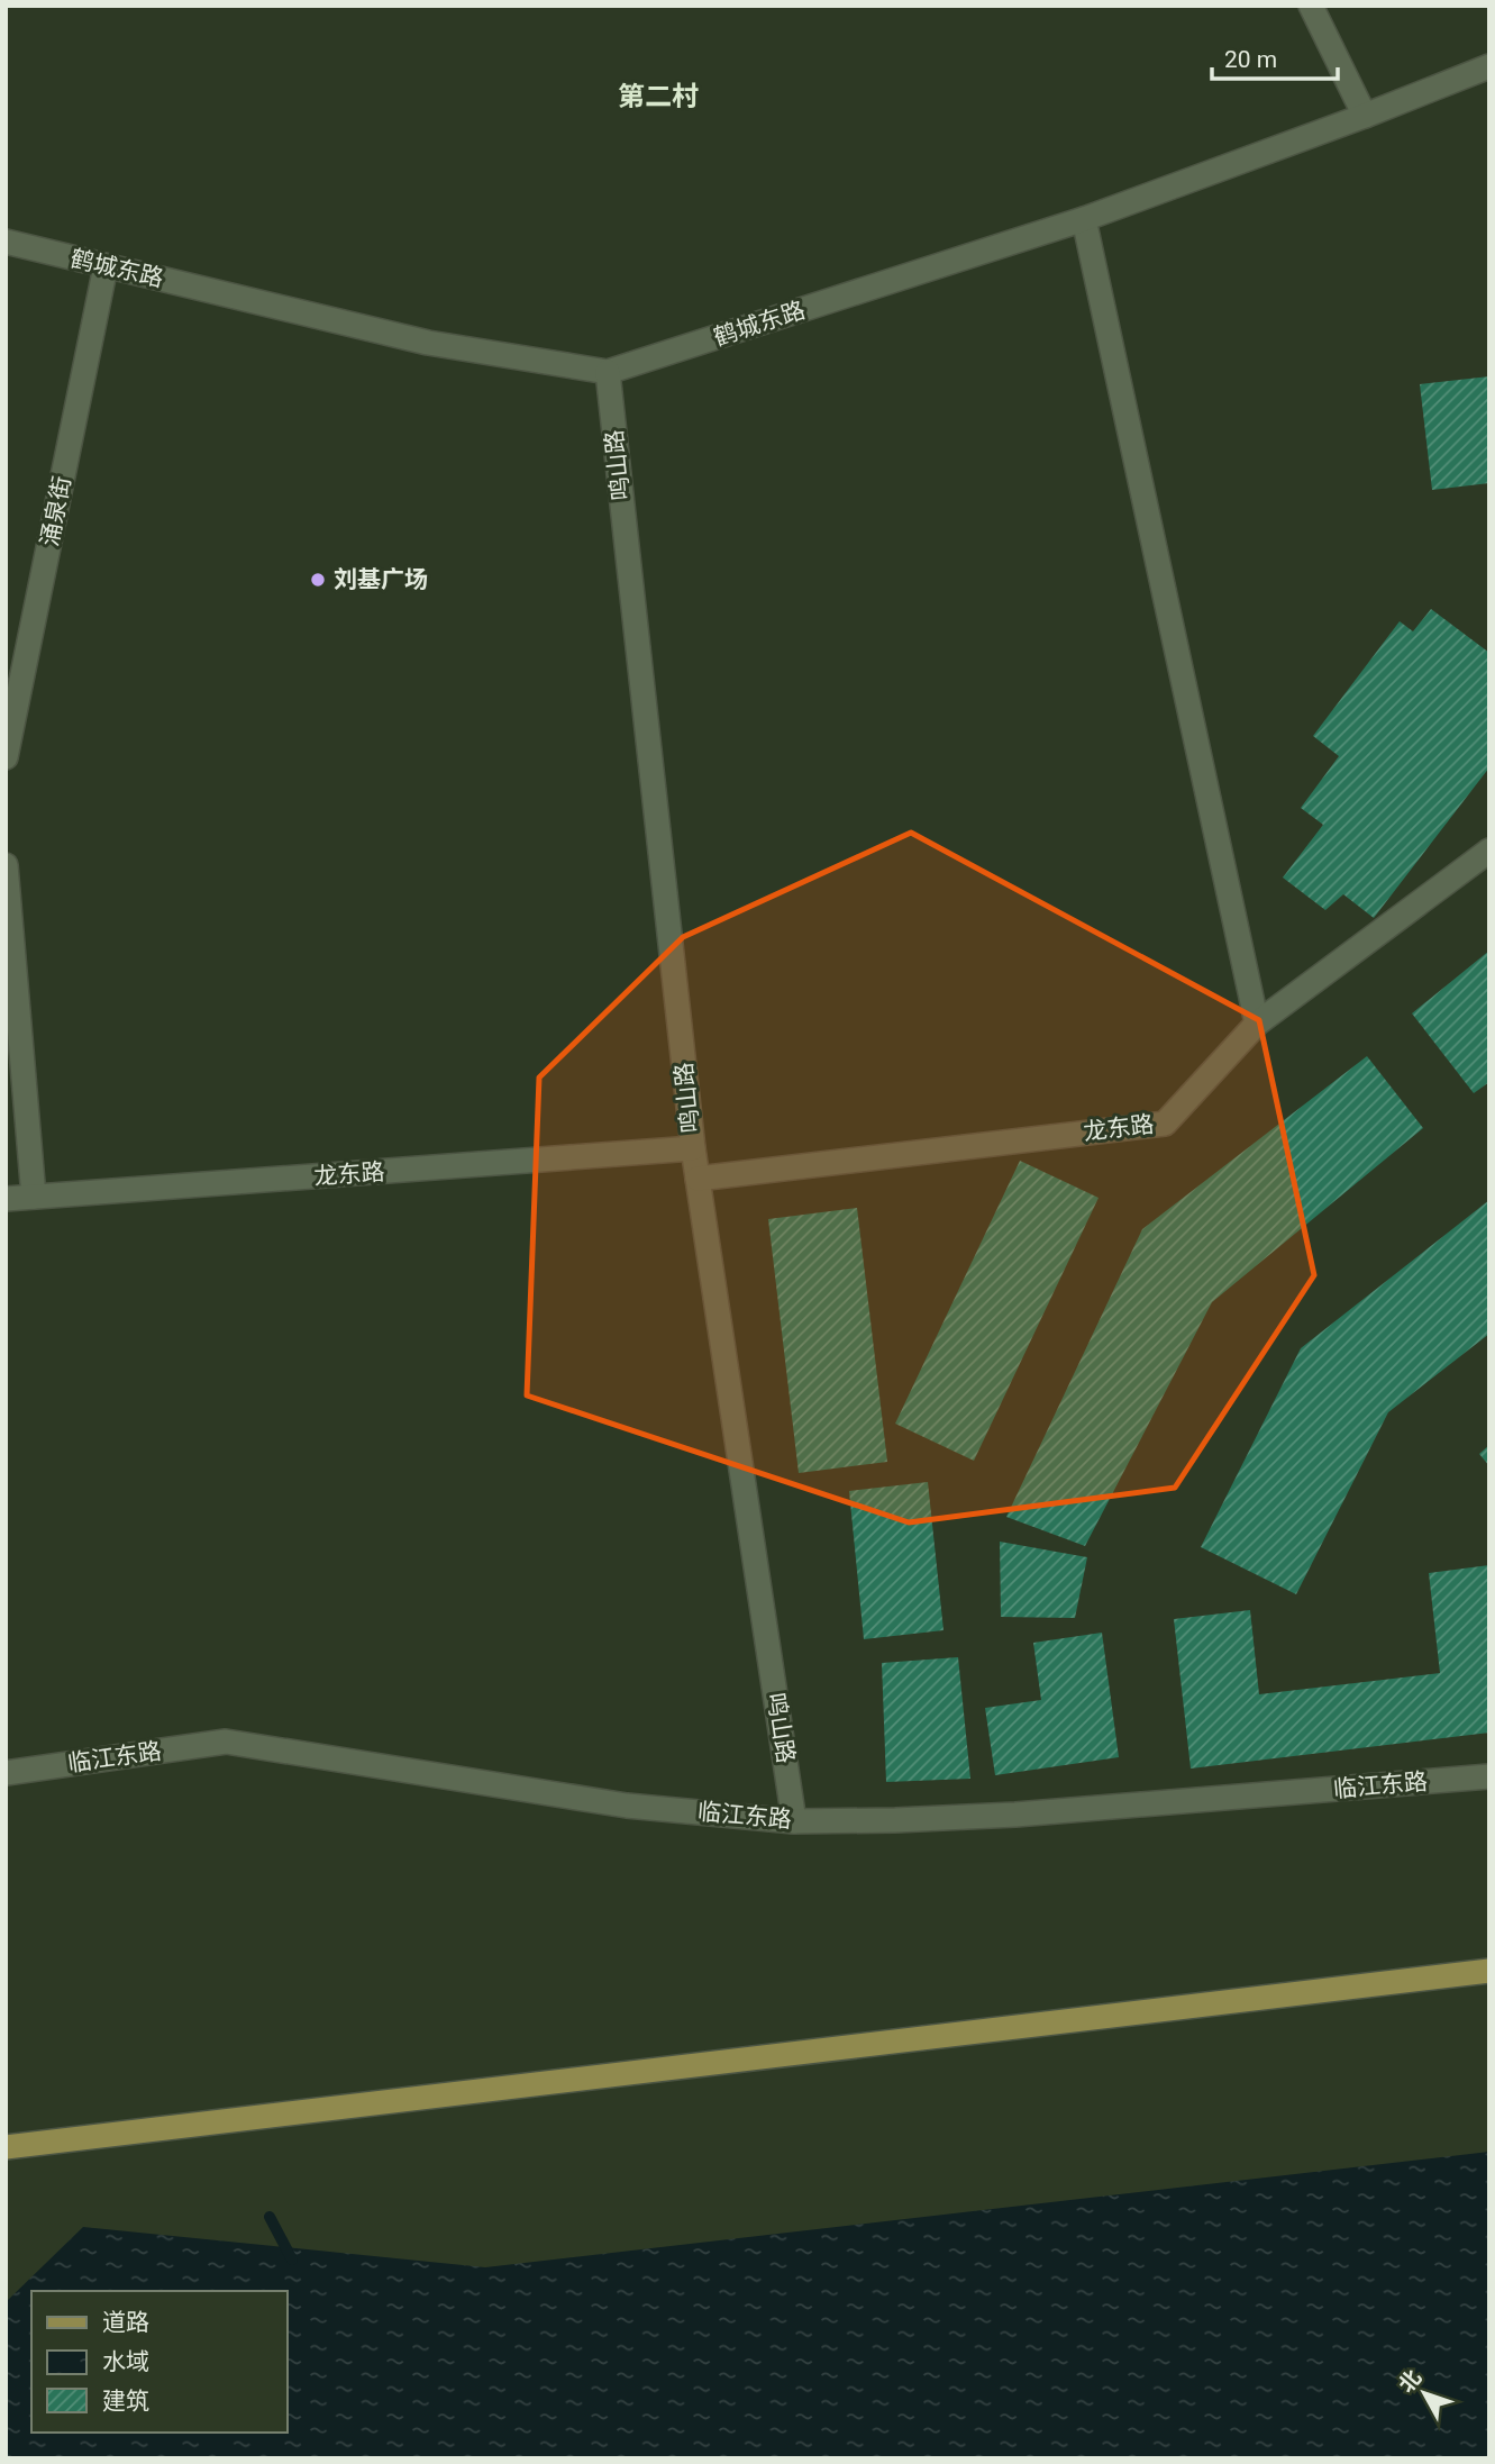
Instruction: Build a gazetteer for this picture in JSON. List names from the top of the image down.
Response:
{
  "streets": {
    "street": [
      "鹤城东路",
      "鸣山路",
      "涌泉街",
      "龙东路",
      "临江东路"
    ]
  },
  "crossings": [
    ["鹤城东路", "鸣山路"],
    ["鹤城东路", "涌泉街"],
    ["鸣山路", "龙东路"],
    ["鸣山路", "临江东路"]
  ],
  "districts": ["第二村"],
  "places": ["刘基广场"],
  "legend": ["道路", "水域", "建筑"],
  "scale_bar": "20 m",
  "north": "top left"
}
